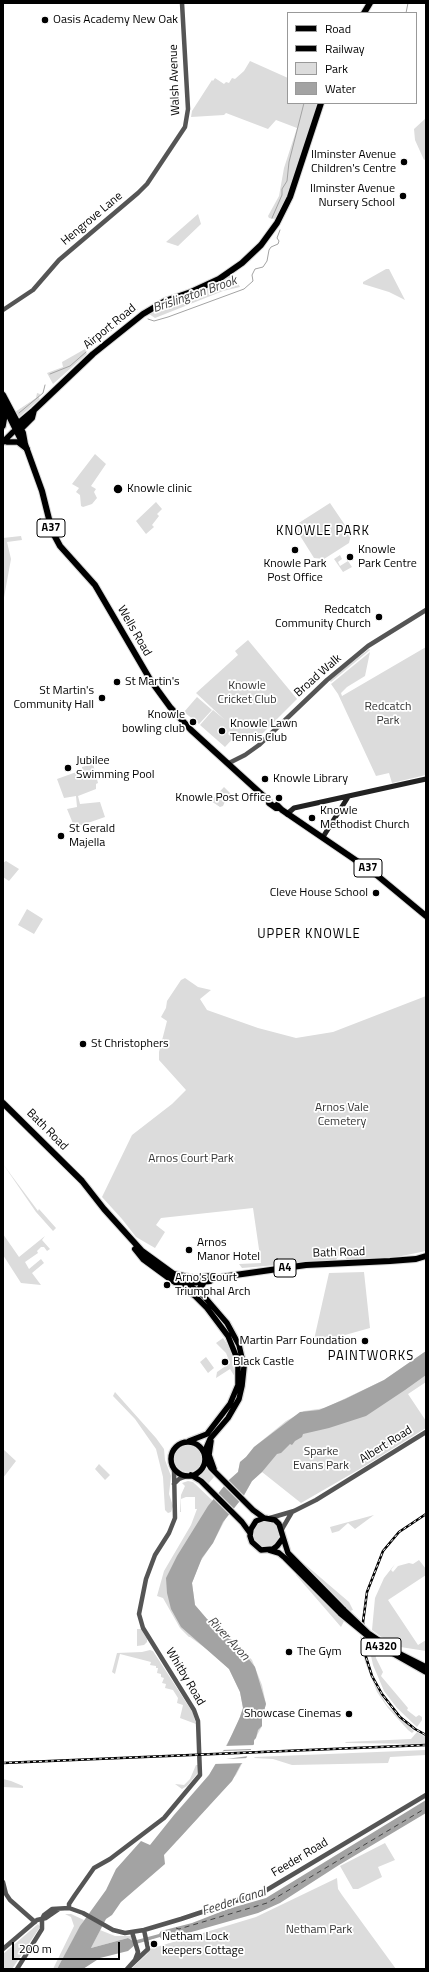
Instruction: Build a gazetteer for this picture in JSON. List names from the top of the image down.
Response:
{
  "streets": {
    "highway": [
      "Airport Road",
      "A37",
      "Wells Road",
      "Bath Road",
      "A4"
    ],
    "main road": ["A4320"],
    "street": [
      "Walsh Avenue",
      "Hengrove Lane",
      "Broad Walk",
      "Albert Road",
      "Whitby Road",
      "Feeder Road"
    ]
  },
  "crossings": [
    ["Walsh Avenue", "Hengrove Lane"],
    ["Airport Road", "Wells Road"],
    ["Wells Road", "Broad Walk"],
    ["Bath Road", "A4"],
    ["Albert Road", "A4320"],
    ["A4320", "Whitby Road"],
    ["Whitby Road", "Feeder Road"]
  ],
  "districts": ["KNOWLE PARK", "UPPER KNOWLE", "PAINTWORKS"],
  "water": ["Brislington Brook", "River Avon", "Feeder Canal"],
  "parks": [
    "Knowle Cricket Club",
    "Redcatch Park",
    "Arnos Vale Cemetery",
    "Arnos Court Park",
    "Sparke Evans Park",
    "Netham Park"
  ],
  "places": [
    "Oasis Academy New Oak",
    "Ilminster Avenue Children's Centre",
    "Ilminster Avenue Nursery School",
    "Knowle clinic",
    "Knowle Park Post Office",
    "Knowle Park Centre",
    "Redcatch Community Church",
    "St Martin's",
    "St Martin's Community Hall",
    "Knowle bowling club",
    "Knowle Lawn Tennis Club",
    "Jubilee Swimming Pool",
    "Knowle Library",
    "Knowle Post Office",
    "Knowle Methodist Church",
    "St Gerald Majella",
    "Cleve House School",
    "St Christophers",
    "Arnos Manor Hotel",
    "Arno's Court Triumphal Arch",
    "Martin Parr Foundation",
    "Black Castle",
    "The Gym",
    "Showcase Cinemas",
    "Netham Lock keepers Cottage"
  ],
  "legend": [
    "Road",
    "Railway",
    "Park",
    "Water"
  ],
  "scale_bar": "200 m"
}
